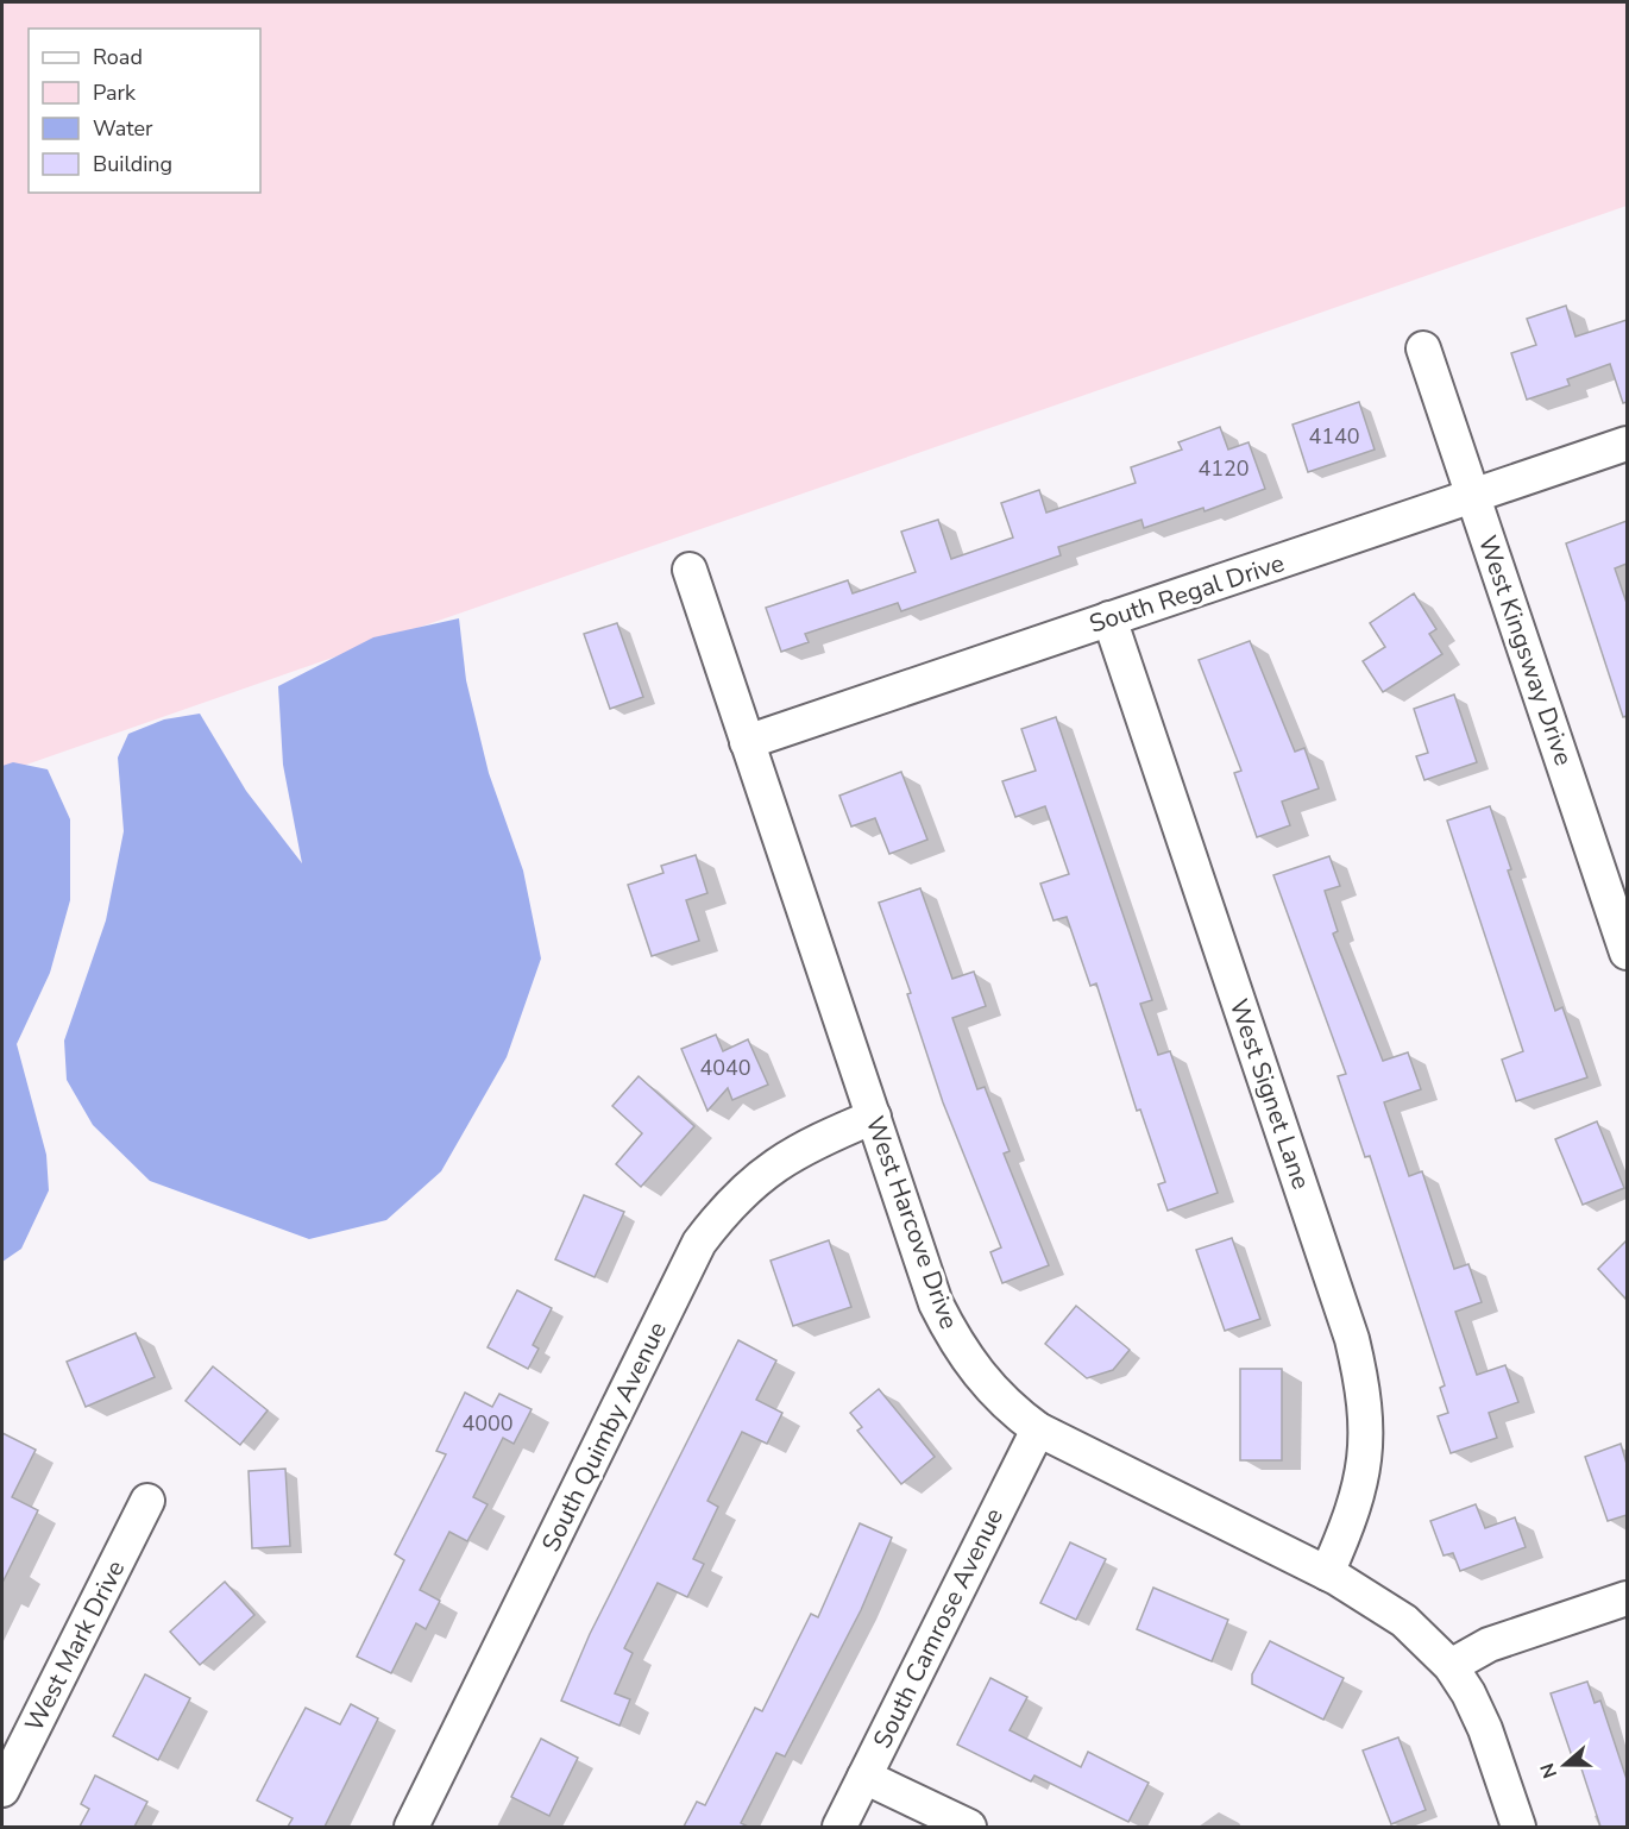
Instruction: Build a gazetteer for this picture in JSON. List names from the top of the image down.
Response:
{
  "streets": {
    "street": [
      "South Regal Drive",
      "West Kingsway Drive",
      "West Signet Lane",
      "West Harcove Drive",
      "South Quimby Avenue",
      "South Camrose Avenue",
      "West Mark Drive"
    ]
  },
  "crossings": [
    ["South Regal Drive", "West Kingsway Drive"],
    ["South Regal Drive", "West Signet Lane"],
    ["South Regal Drive", "West Harcove Drive"],
    ["West Signet Lane", "West Harcove Drive"],
    ["West Harcove Drive", "South Quimby Avenue"],
    ["West Harcove Drive", "South Camrose Avenue"]
  ],
  "house_numbers": [
    "4140",
    "4120",
    "4040",
    "4000"
  ],
  "legend": [
    "Road",
    "Park",
    "Water",
    "Building"
  ],
  "north": "left"
}
